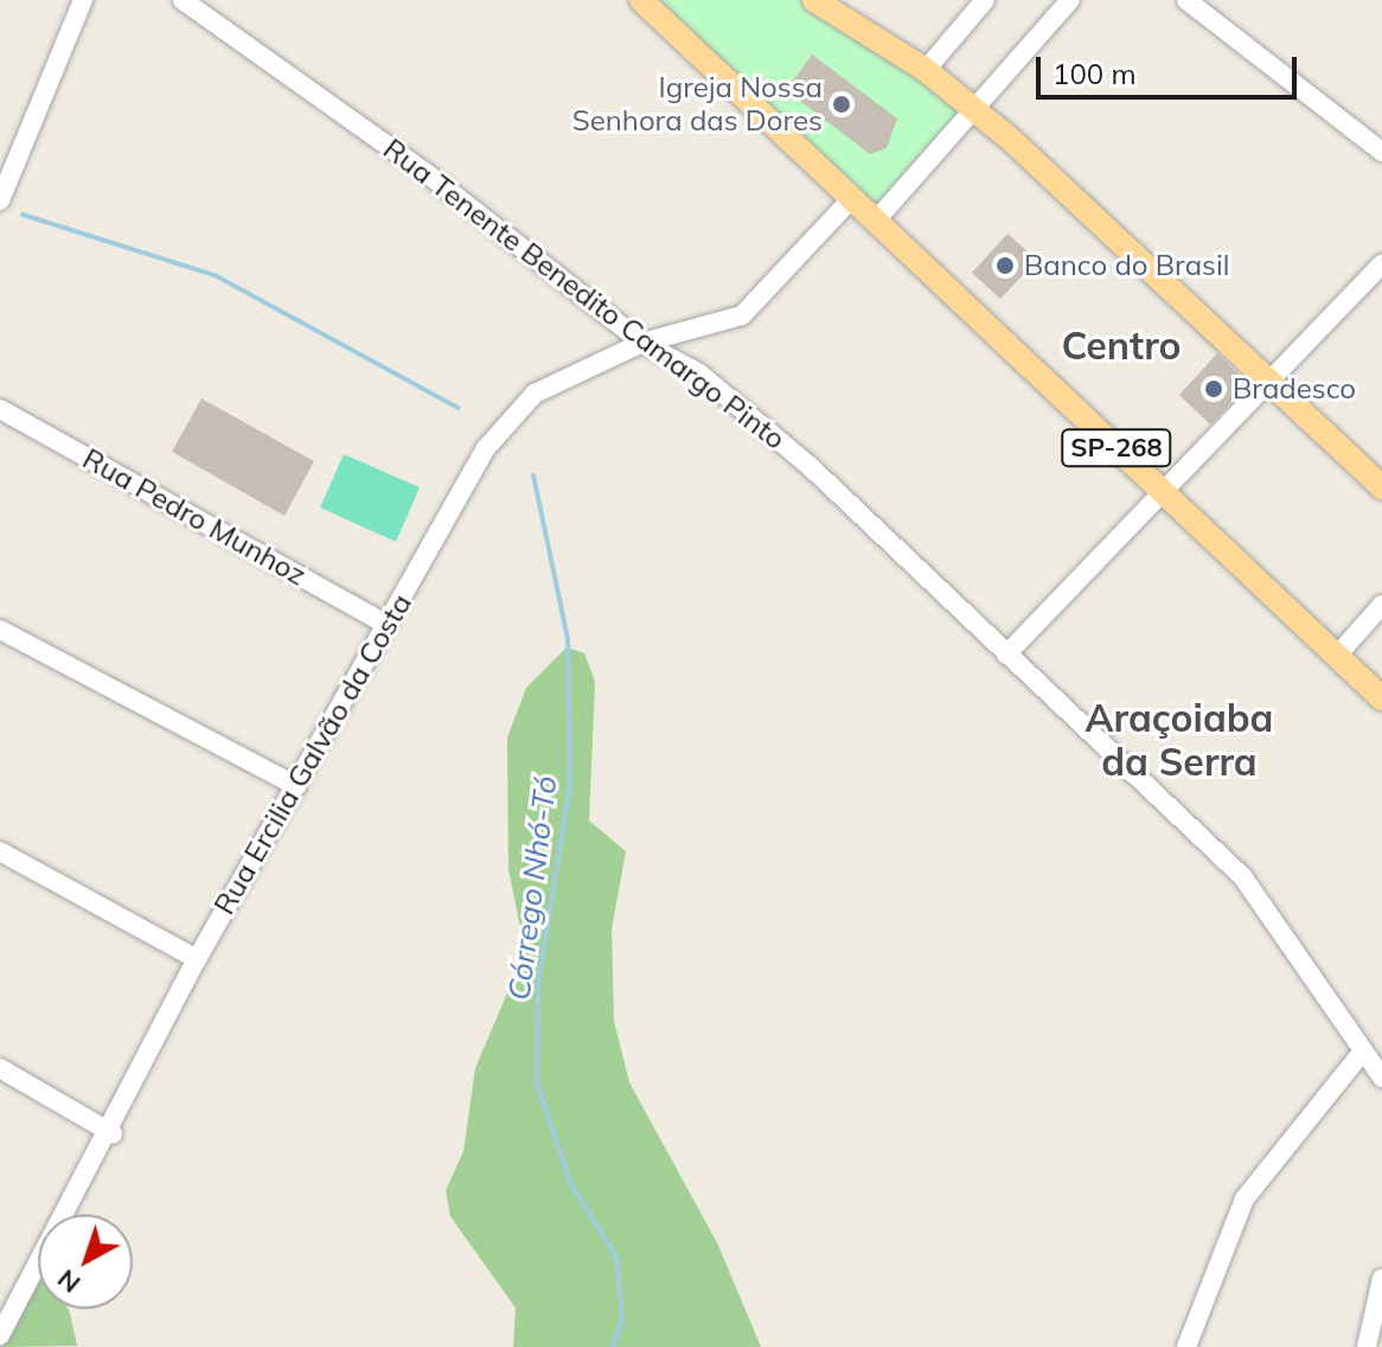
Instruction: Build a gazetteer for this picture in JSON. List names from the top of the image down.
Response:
{
  "streets": {
    "main road": ["SP-268"],
    "street": ["Rua Tenente Benedito Camargo Pinto", "Rua Pedro Munhoz", "Rua Ercilia Galvão da Costa"]
  },
  "crossings": [
    ["Rua Tenente Benedito Camargo Pinto", "Rua Ercilia Galvão da Costa"],
    ["SP-268", "Rua Ercilia Galvão da Costa"],
    ["Rua Pedro Munhoz", "Rua Ercilia Galvão da Costa"]
  ],
  "districts": ["Centro", "Araçoiaba da Serra"],
  "water": ["Córrego Nhó-Tó"],
  "places": ["Igreja Nossa Senhora das Dores", "Banco do Brasil", "Bradesco"],
  "scale_bar": "100 m",
  "north": "bottom left"
}
